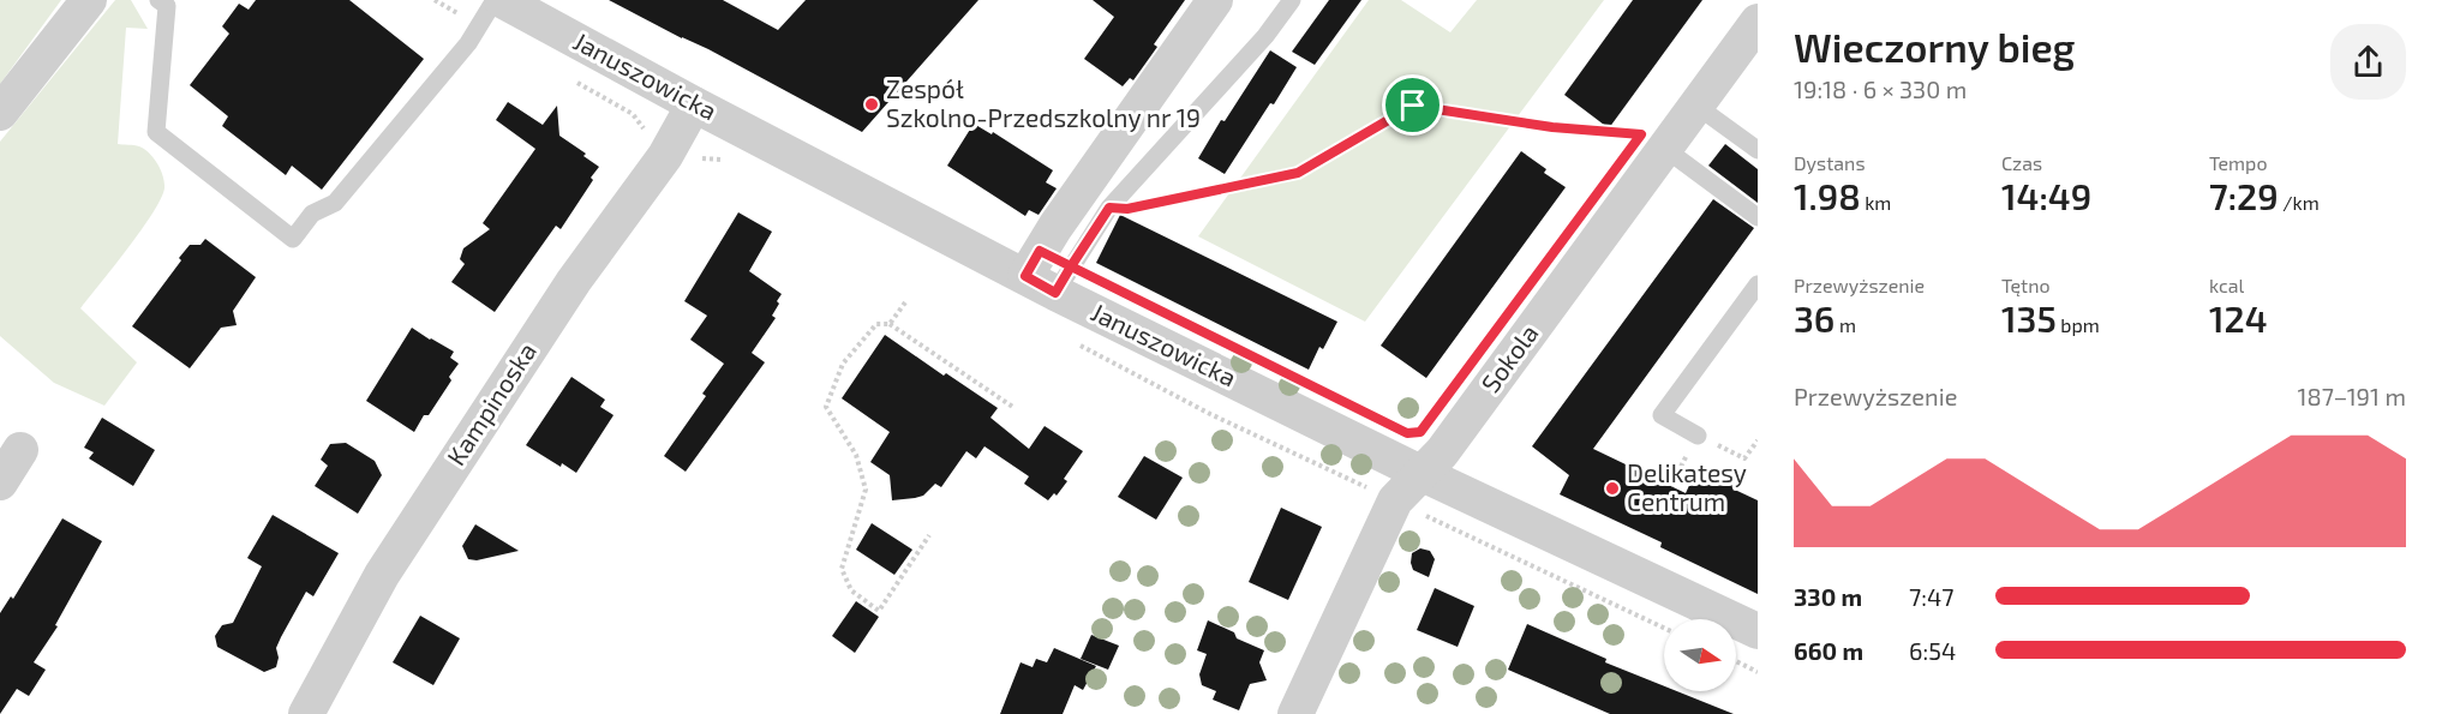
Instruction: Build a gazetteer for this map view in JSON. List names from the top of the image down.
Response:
{
  "streets": {
    "street": ["Januszowicka", "Sokola", "Kampinoska"]
  },
  "crossings": [
    ["Januszowicka", "Sokola"],
    ["Januszowicka", "Kampinoska"]
  ],
  "places": ["Zespół Szkolno-Przedszkolny nr 19", "Delikatesy Centrum"],
  "north": "right",
  "page": {
    "heading": ["Wieczorny bieg", "19:18 · 6 × 330 m"],
    "stats": [
      ["Dystans", "1.98 km"],
      ["Czas", "14:49"],
      ["Tempo", "7:29 /km"],
      ["Przewyższenie", "36 m"],
      ["Tętno", "135 bpm"],
      ["kcal", "124"]
    ],
    "chart": ["Przewyższenie", "187–191 m"],
    "list": [
      {
        "name": "330 m",
        "note": "7:47"
      },
      {
        "name": "660 m",
        "note": "6:54"
      }
    ]
  }
}
